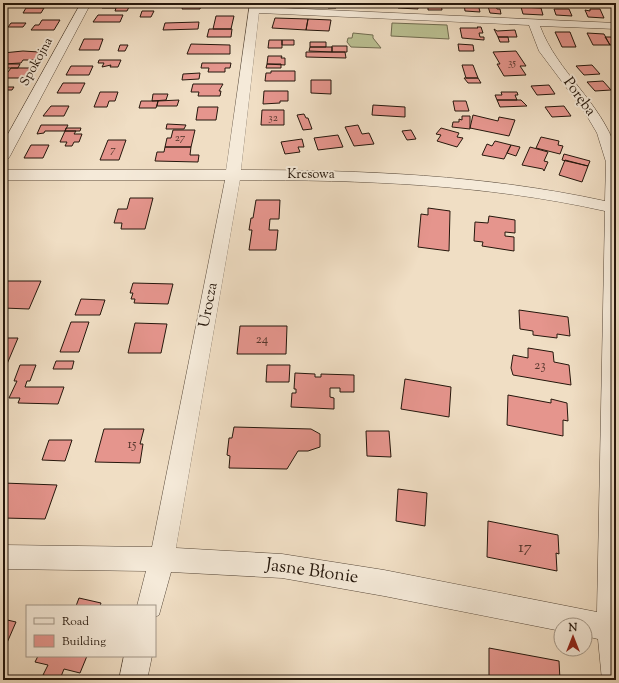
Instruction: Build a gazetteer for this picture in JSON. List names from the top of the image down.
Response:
{
  "streets": {
    "street": [
      "Spokojna",
      "Poręba",
      "Kresowa",
      "Urocza",
      "Jasne Błonie"
    ]
  },
  "crossings": [
    ["Poręba", "Kresowa"],
    ["Poręba", "Jasne Błonie"],
    ["Kresowa", "Urocza"],
    ["Urocza", "Jasne Błonie"]
  ],
  "house_numbers": [
    "35",
    "32",
    "27",
    "7",
    "24",
    "23",
    "15",
    "17"
  ],
  "legend": ["Road", "Building"],
  "north": "top"
}
